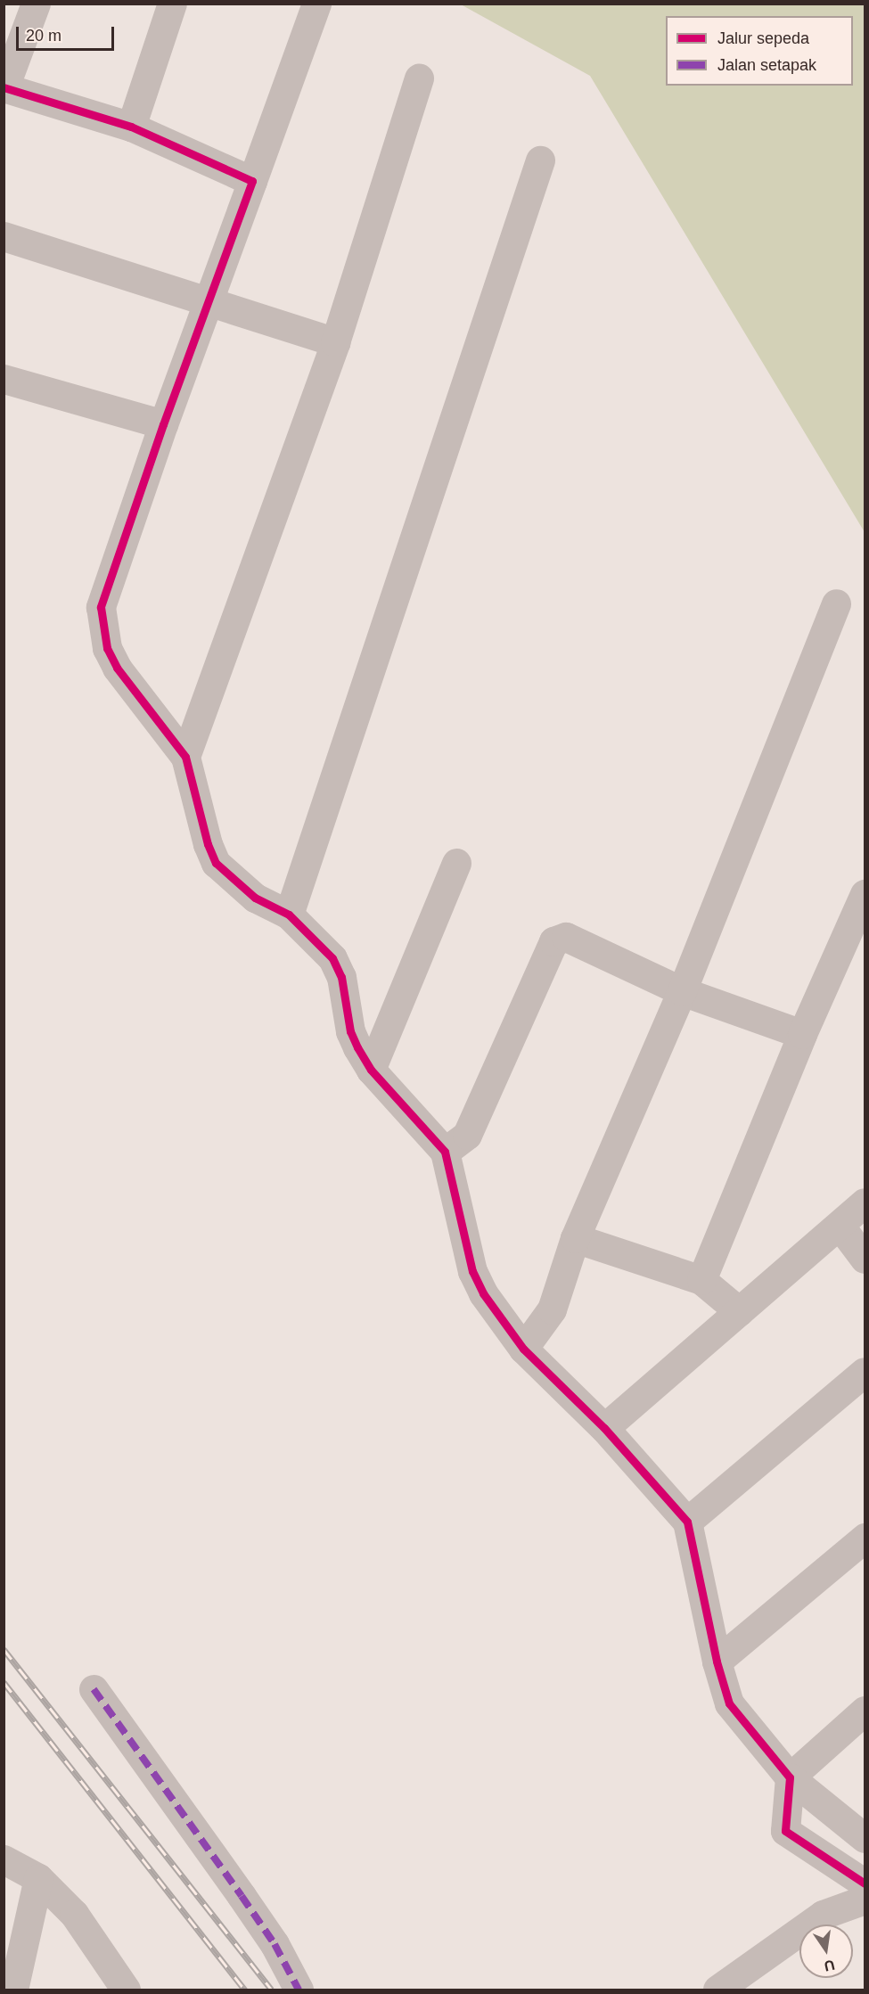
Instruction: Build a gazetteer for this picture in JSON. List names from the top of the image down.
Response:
{
  "legend": ["Jalur sepeda", "Jalan setapak"],
  "scale_bar": "20 m",
  "north": "bottom"
}
